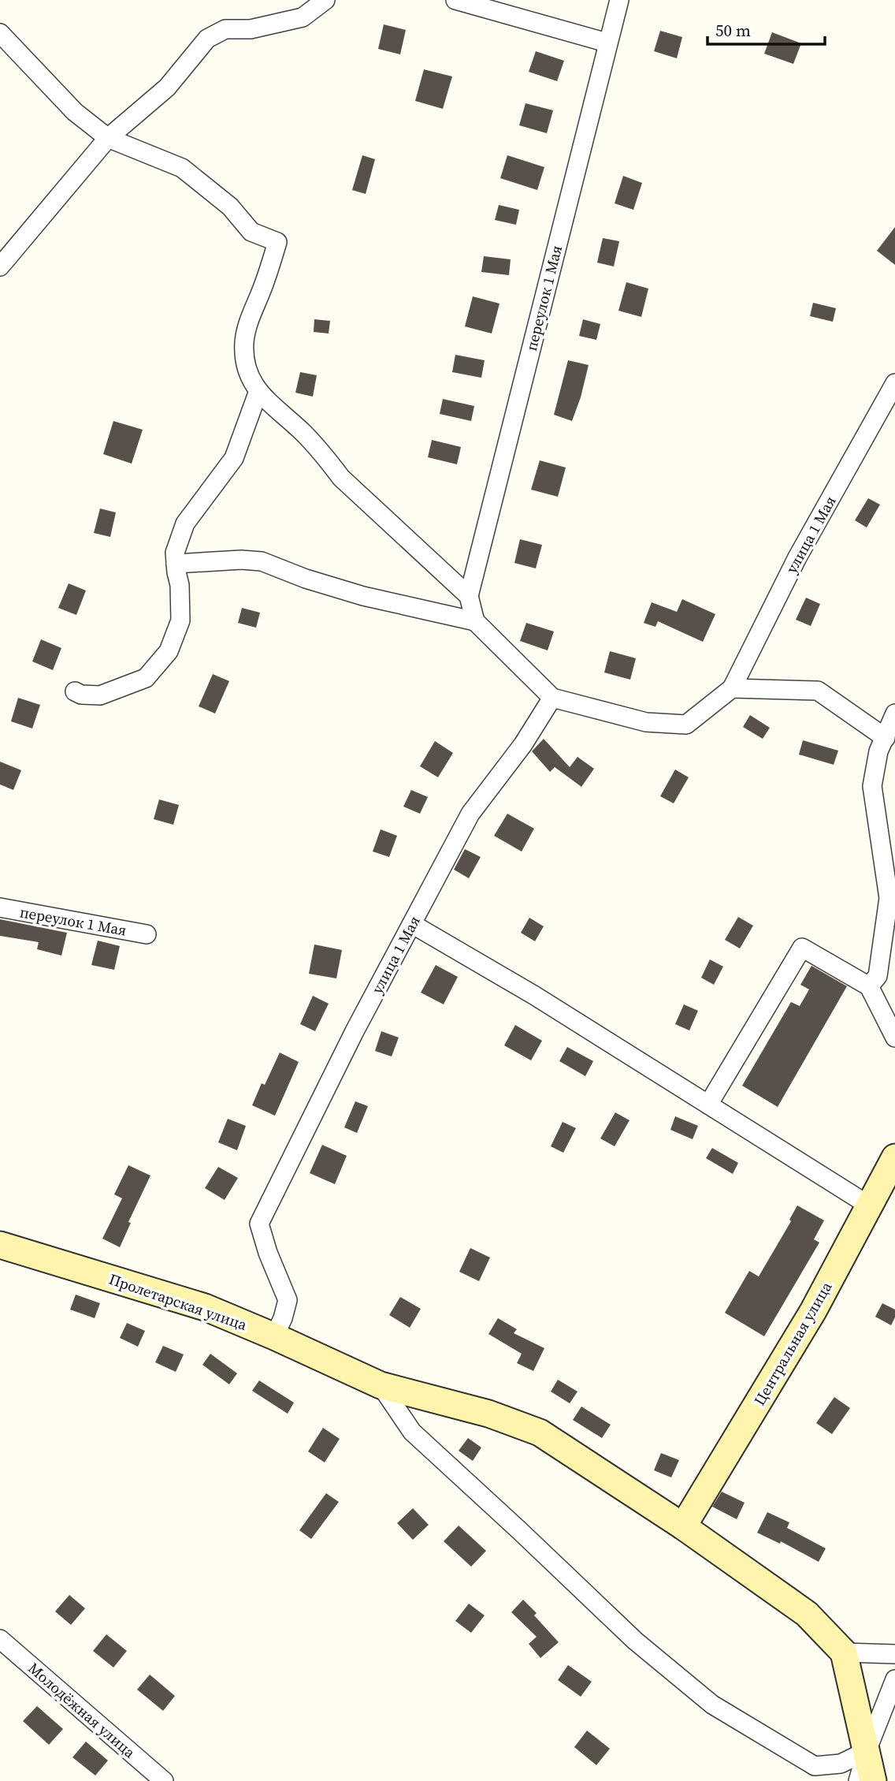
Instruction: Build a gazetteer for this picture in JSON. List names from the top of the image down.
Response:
{
  "streets": {
    "street": [
      "переулок 1 Мая",
      "улица 1 Мая",
      "Пролетарская улица",
      "Центральная улица",
      "Молодёжная улица"
    ]
  },
  "crossings": [
    ["улица 1 Мая", "Пролетарская улица"]
  ],
  "scale_bar": "50 m"
}
